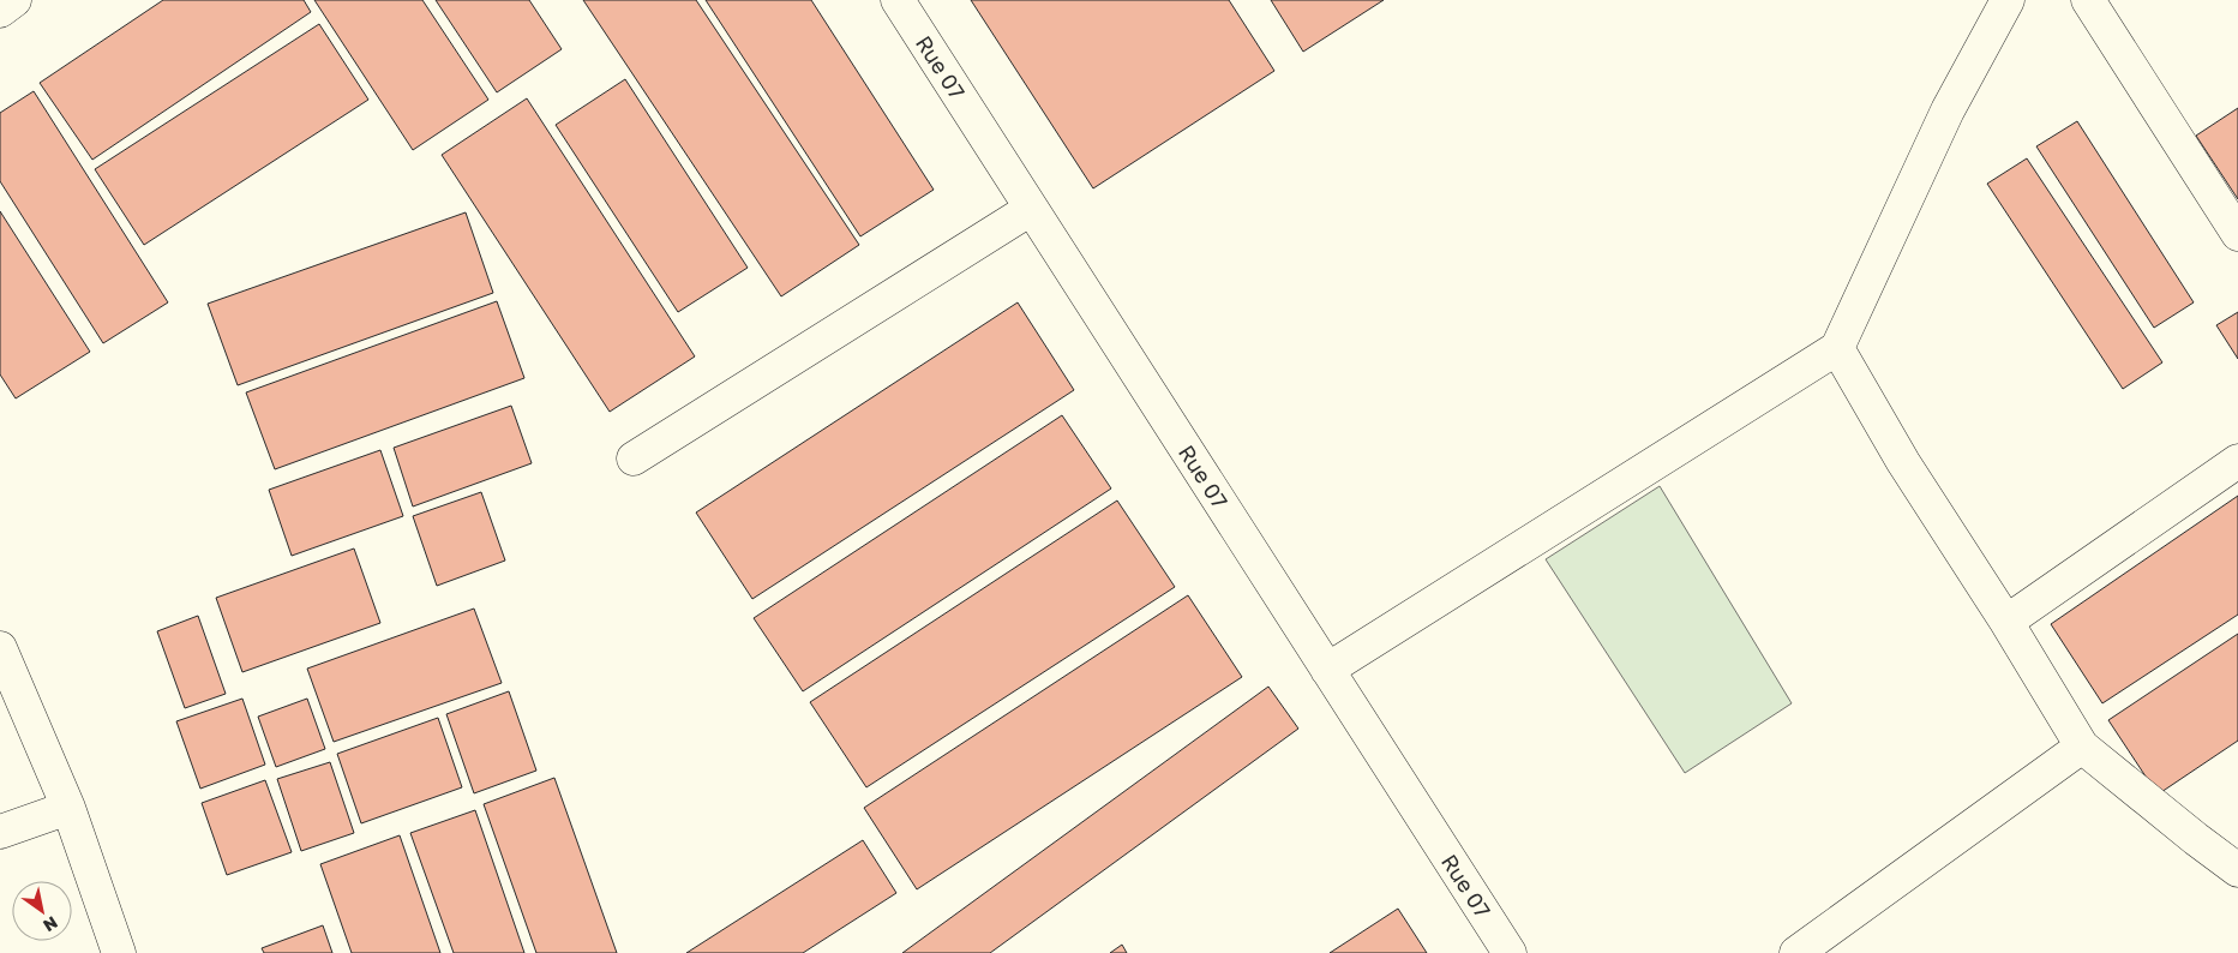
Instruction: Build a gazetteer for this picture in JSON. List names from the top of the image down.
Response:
{
  "streets": {
    "street": ["Rue 07"]
  },
  "north": "bottom right"
}
